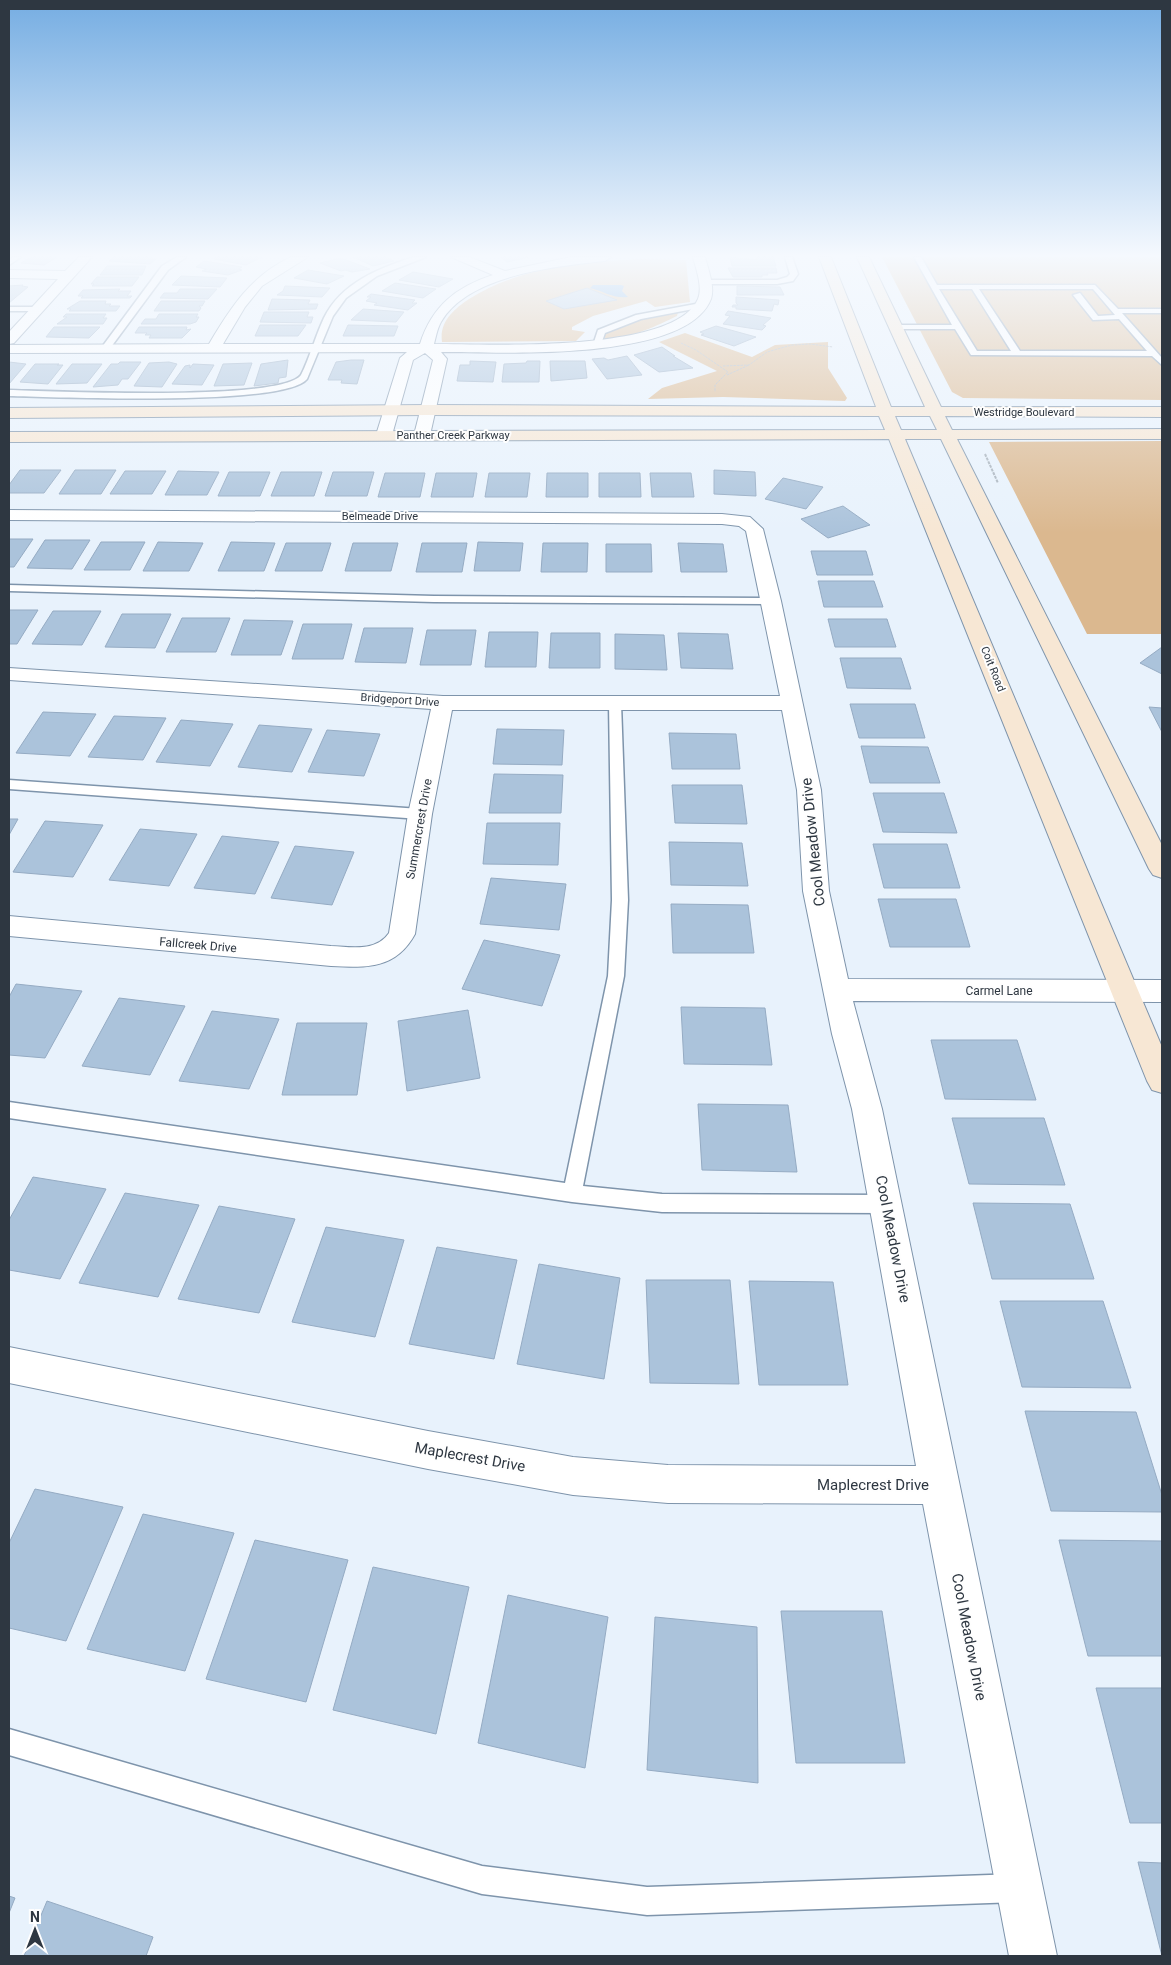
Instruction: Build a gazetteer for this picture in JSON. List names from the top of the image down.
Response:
{
  "streets": {
    "main road": ["Westridge Boulevard", "Panther Creek Parkway", "Coit Road"],
    "street": [
      "Belmeade Drive",
      "Bridgeport Drive",
      "Summercrest Drive",
      "Cool Meadow Drive",
      "Fallcreek Drive",
      "Carmel Lane",
      "Maplecrest Drive"
    ]
  },
  "crossings": [
    ["Westridge Boulevard", "Panther Creek Parkway"],
    ["Westridge Boulevard", "Coit Road"],
    ["Panther Creek Parkway", "Coit Road"],
    ["Belmeade Drive", "Cool Meadow Drive"],
    ["Coit Road", "Carmel Lane"],
    ["Bridgeport Drive", "Summercrest Drive"],
    ["Bridgeport Drive", "Cool Meadow Drive"],
    ["Summercrest Drive", "Fallcreek Drive"],
    ["Cool Meadow Drive", "Carmel Lane"],
    ["Cool Meadow Drive", "Maplecrest Drive"]
  ],
  "north": "top"
}
